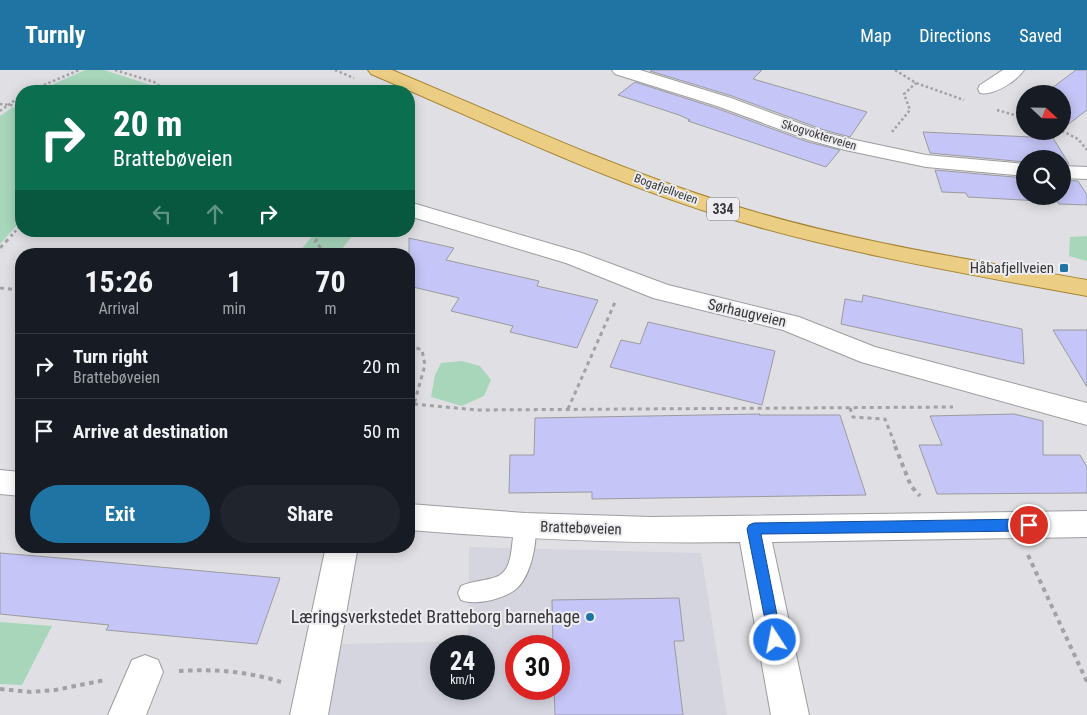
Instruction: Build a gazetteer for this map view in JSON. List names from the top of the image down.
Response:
{
  "streets": {
    "main road": ["Bogafjellveien", "334"],
    "street": ["Skogvokterveien", "Sørhaugveien", "Brattebøveien"]
  },
  "places": {
    "transit": ["Håbafjellveien"],
    "other": ["Læringsverkstedet Bratteborg barnehage"]
  },
  "north": "right",
  "page": {
    "header": "Turnly",
    "nav": ["Map", "Directions", "Saved"],
    "turn": ["20 m", "Brattebøveien"],
    "eta": [
      "15:26",
      "Arrival",
      "1",
      "min",
      "70",
      "m"
    ],
    "list": [
      {
        "name": "Turn right",
        "note": "Brattebøveien",
        "value": "20 m"
      },
      {
        "name": "Arrive at destination",
        "value": "50 m"
      }
    ],
    "buttons": ["Exit", "Share"],
    "speed": "24 km/h",
    "limit": "30"
  }
}
